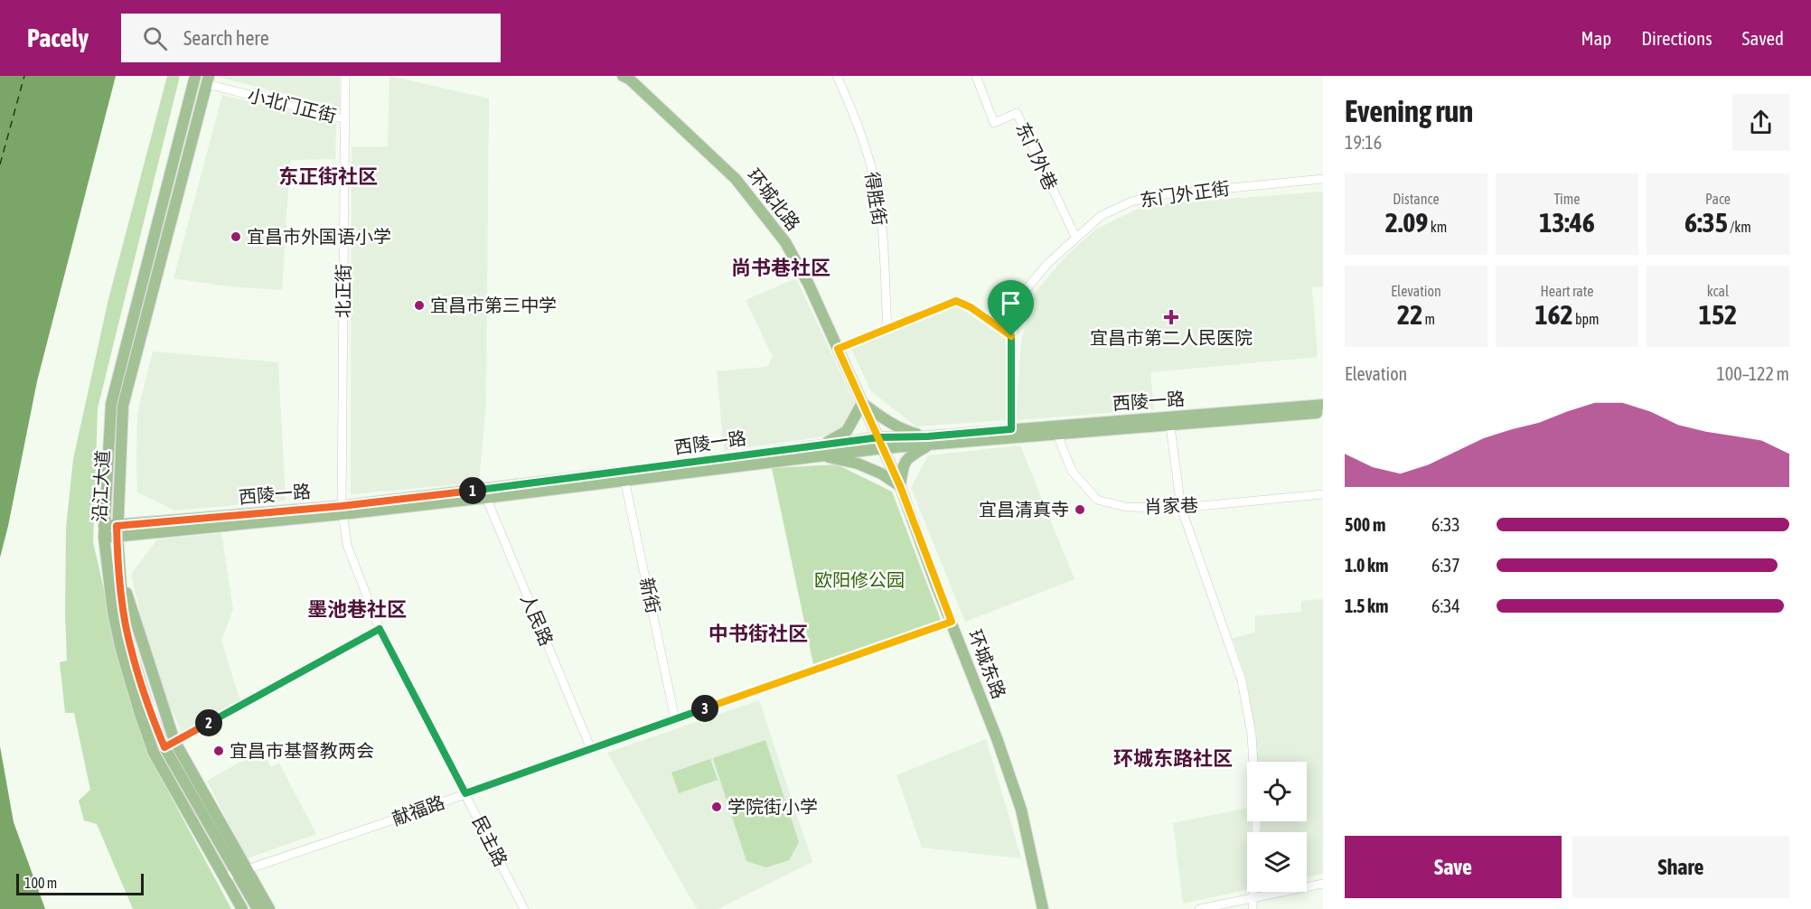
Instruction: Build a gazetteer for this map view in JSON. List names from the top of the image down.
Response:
{
  "streets": {
    "main road": [
      "环城北路",
      "西陵一路",
      "沿江大道",
      "环城东路"
    ],
    "street": [
      "小北门正街",
      "东门外巷",
      "东门外正街",
      "得胜街",
      "北正街",
      "肖家巷",
      "新街",
      "人民路",
      "献福路",
      "民主路"
    ]
  },
  "crossings": [
    ["小北门正街", "北正街"],
    ["小北门正街", "沿江大道"],
    ["东门外巷", "东门外正街"],
    ["东门外正街", "西陵一路"],
    ["环城北路", "西陵一路"],
    ["环城北路", "环城东路"],
    ["北正街", "西陵一路"],
    ["北正街", "民主路"],
    ["西陵一路", "沿江大道"],
    ["西陵一路", "肖家巷"],
    ["西陵一路", "新街"],
    ["西陵一路", "人民路"],
    ["西陵一路", "环城东路"],
    ["西陵一路", "民主路"],
    ["沿江大道", "献福路"],
    ["新街", "献福路"],
    ["人民路", "献福路"],
    ["环城东路", "献福路"],
    ["献福路", "民主路"]
  ],
  "districts": [
    "东正街社区",
    "尚书巷社区",
    "墨池巷社区",
    "中书街社区",
    "环城东路社区"
  ],
  "parks": ["欧阳修公园"],
  "places": {
    "other": [
      "宜昌市外国语小学",
      "宜昌市第三中学",
      "宜昌清真寺",
      "宜昌市基督教两会",
      "学院街小学"
    ],
    "health": ["宜昌市第二人民医院"]
  },
  "scale_bar": "100 m",
  "page": {
    "header": "Pacely",
    "search": "Search here",
    "nav": ["Map", "Directions", "Saved"],
    "heading": ["Evening run", "19:16"],
    "stats": [
      ["Distance", "2.09 km"],
      ["Time", "13:46"],
      ["Pace", "6:35 /km"],
      ["Elevation", "22 m"],
      ["Heart rate", "162 bpm"],
      ["kcal", "152"]
    ],
    "chart": ["Elevation", "100–122 m"],
    "pins": ["1", "3", "2"],
    "list": [
      {
        "name": "500 m",
        "note": "6:33"
      },
      {
        "name": "1.0 km",
        "note": "6:37"
      },
      {
        "name": "1.5 km",
        "note": "6:34"
      }
    ],
    "buttons": ["Save", "Share"],
    "scale": "100 m"
  }
}
